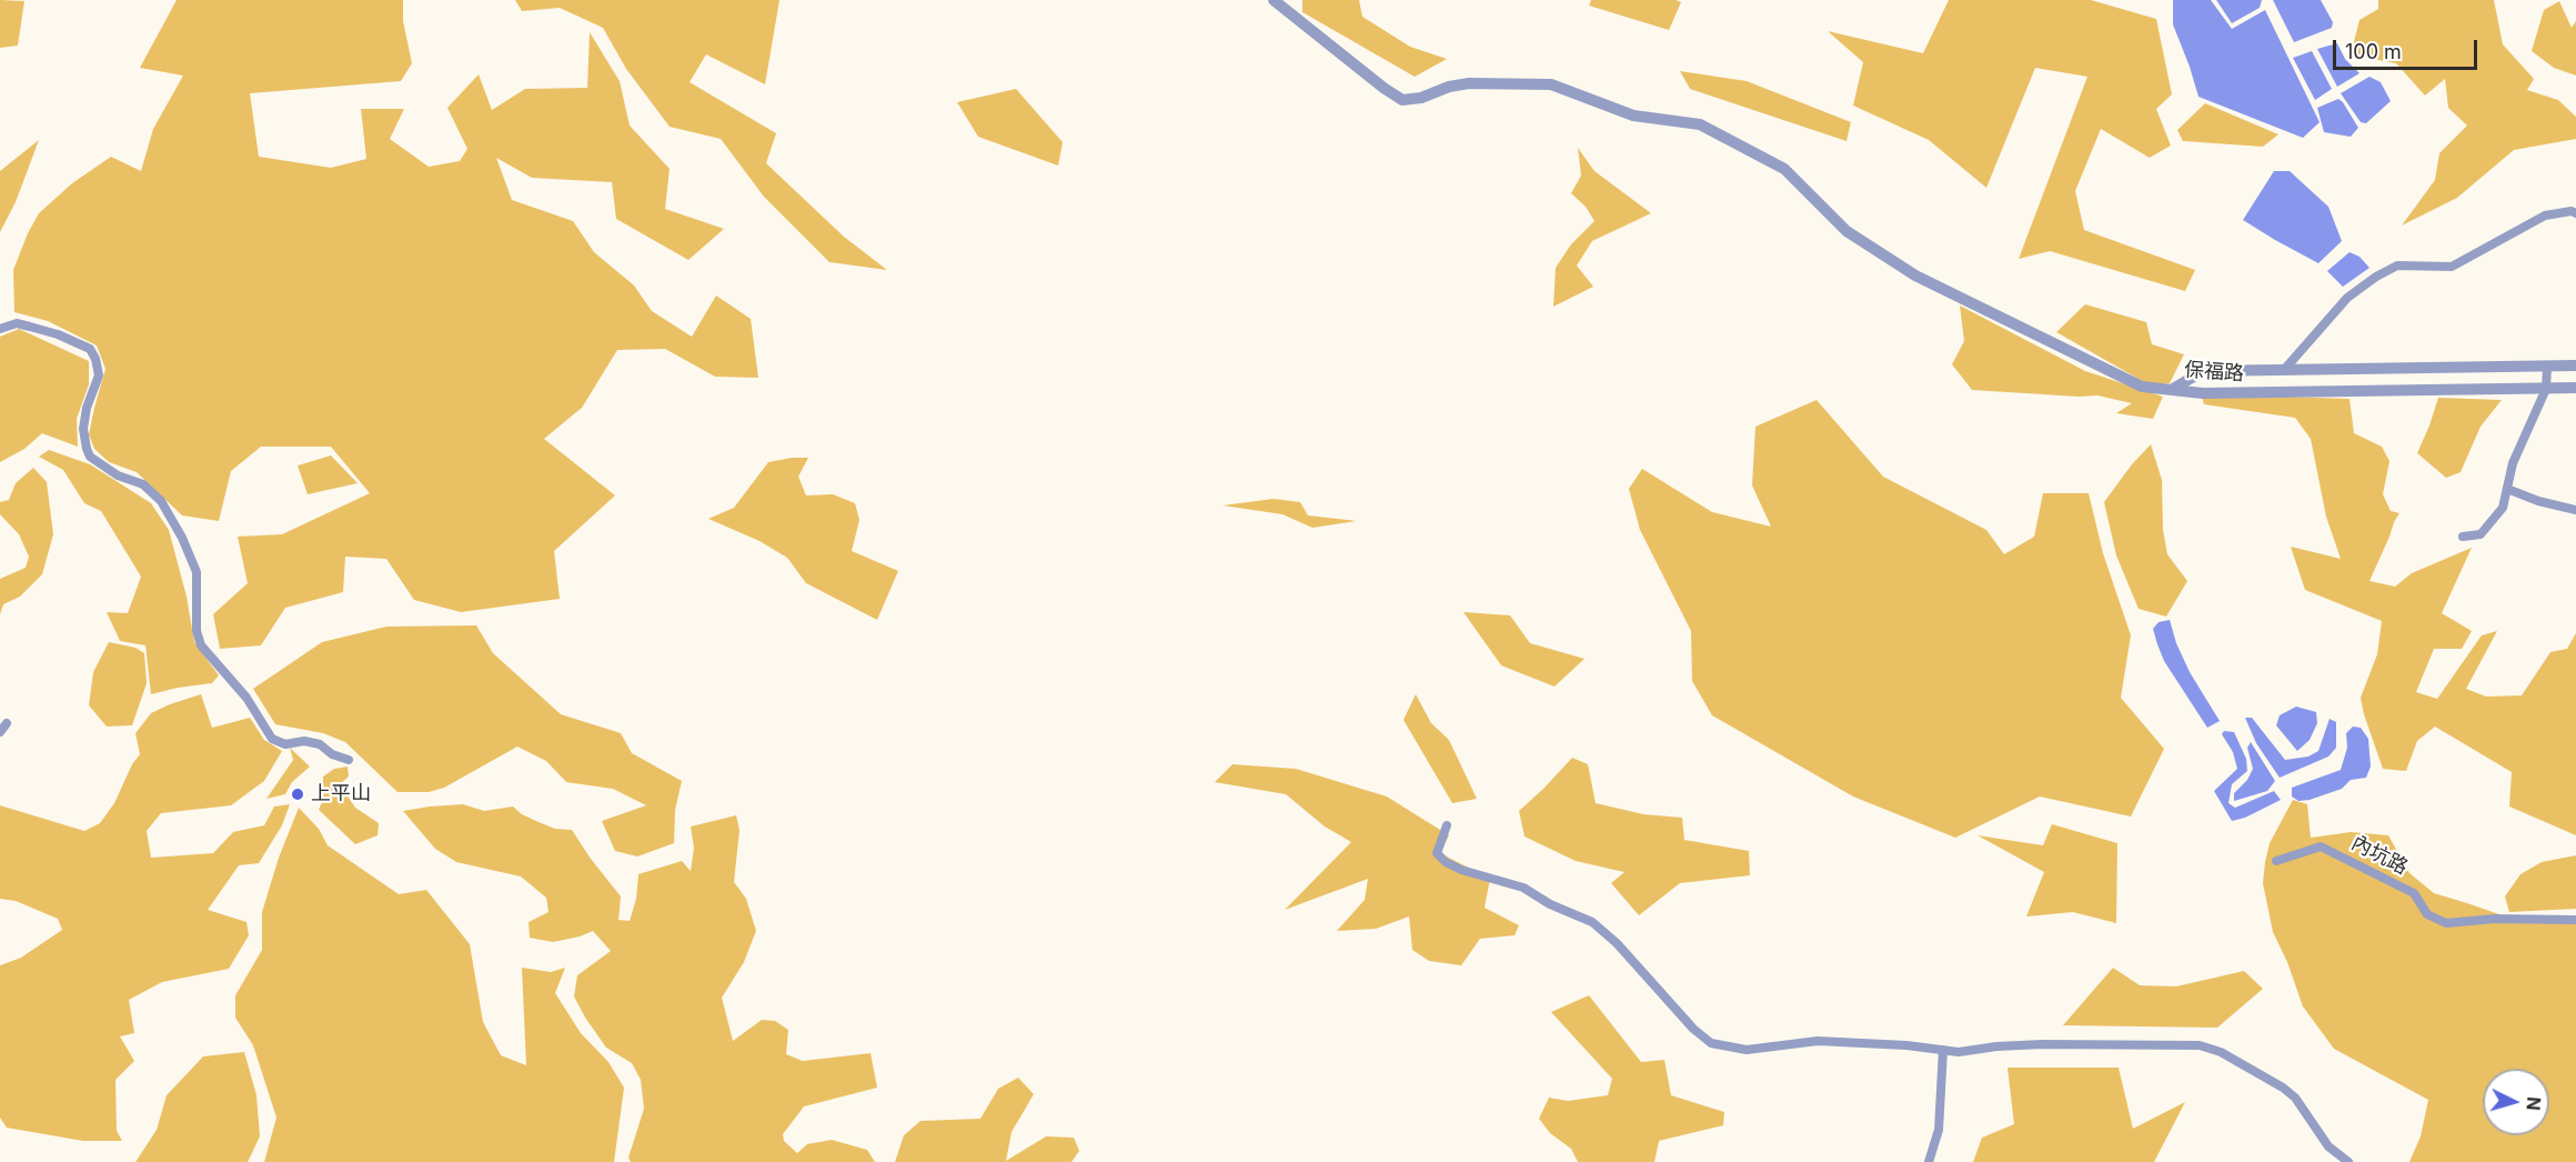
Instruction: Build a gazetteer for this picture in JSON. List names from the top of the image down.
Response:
{
  "streets": {
    "street": ["保福路", "內坑路"]
  },
  "places": ["上平山"],
  "scale_bar": "100 m",
  "north": "right"
}
